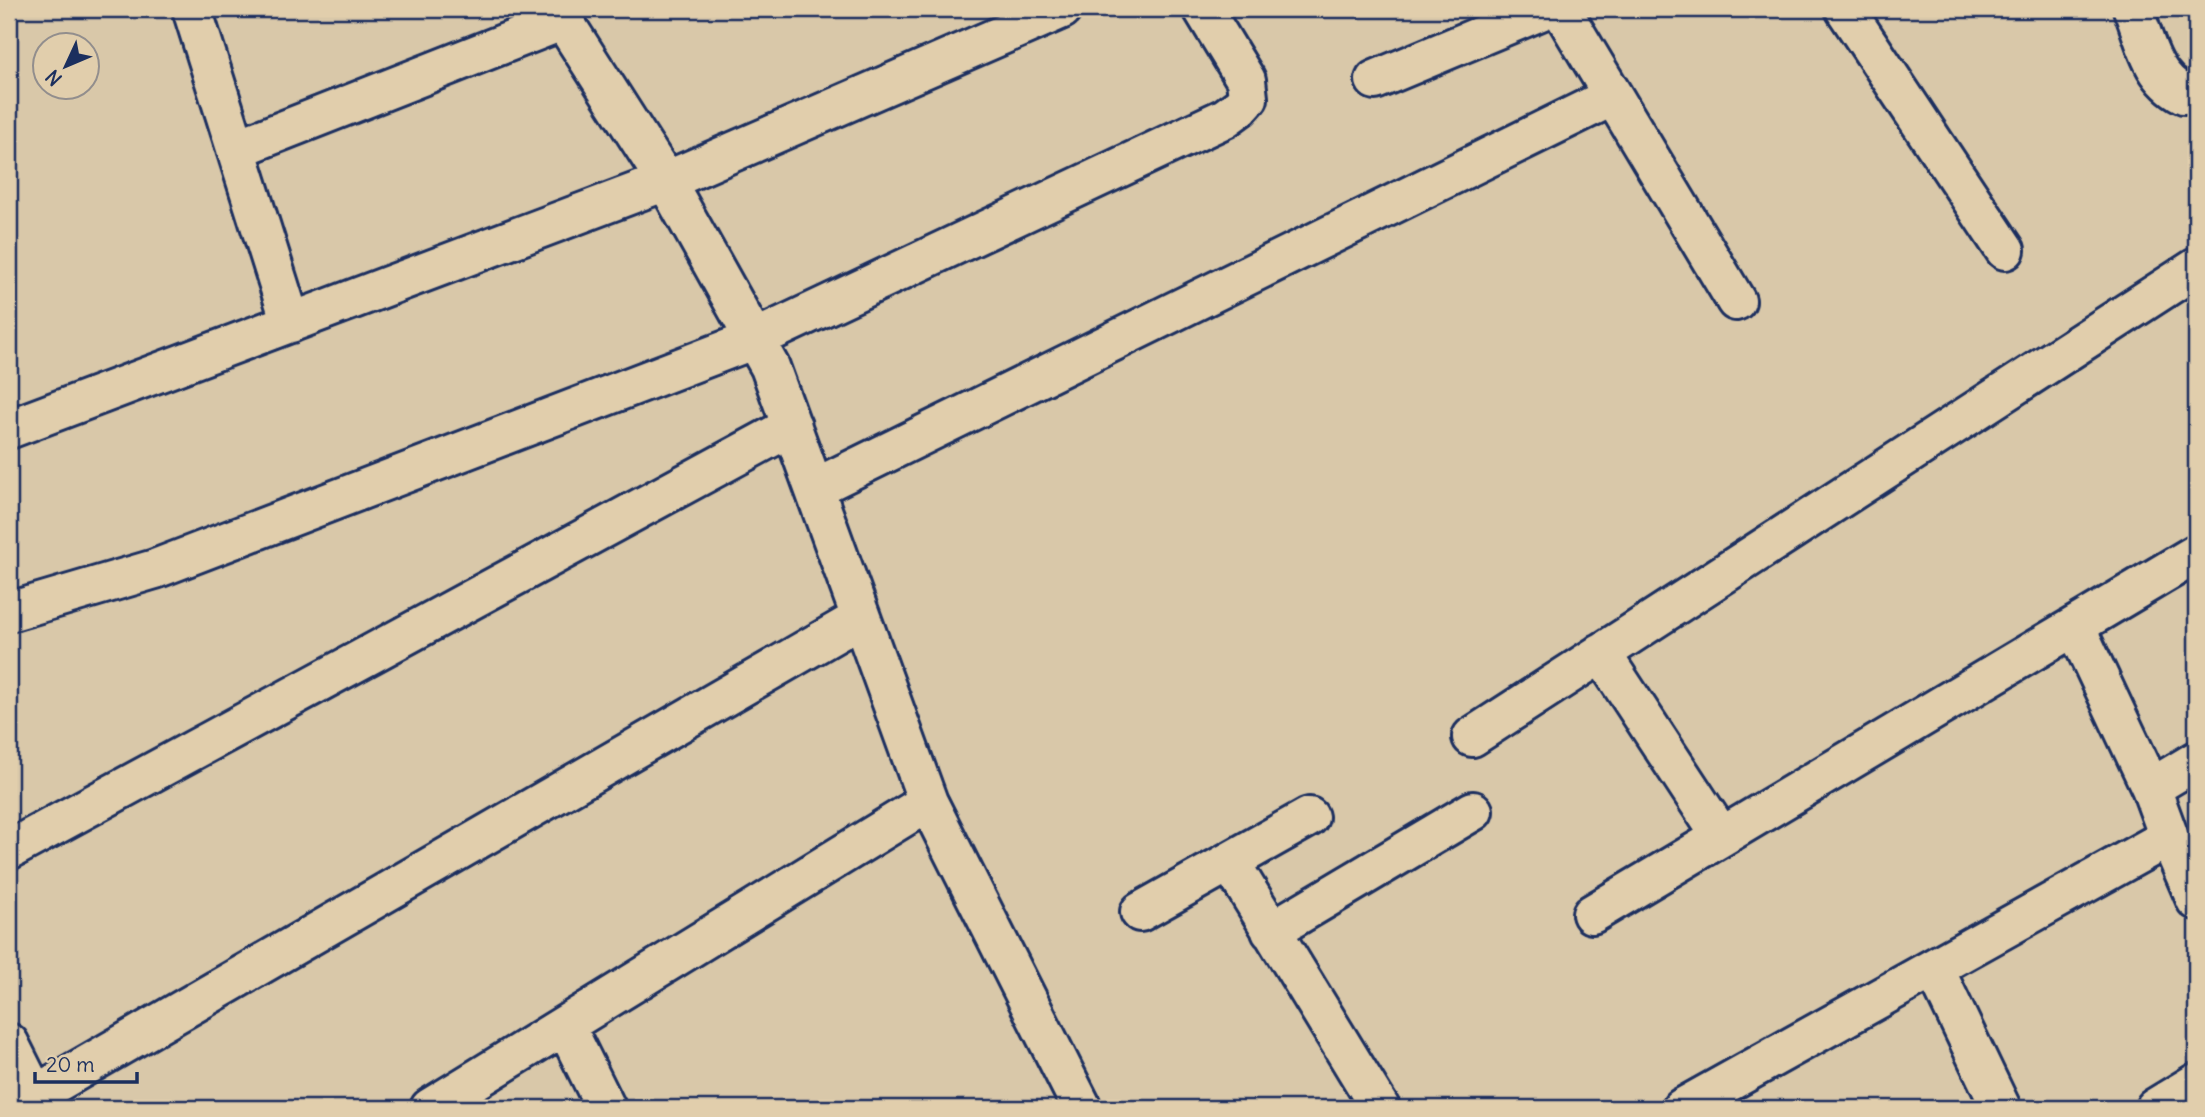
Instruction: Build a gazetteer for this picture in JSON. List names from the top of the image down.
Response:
{
  "scale_bar": "20 m",
  "north": "bottom left"
}
